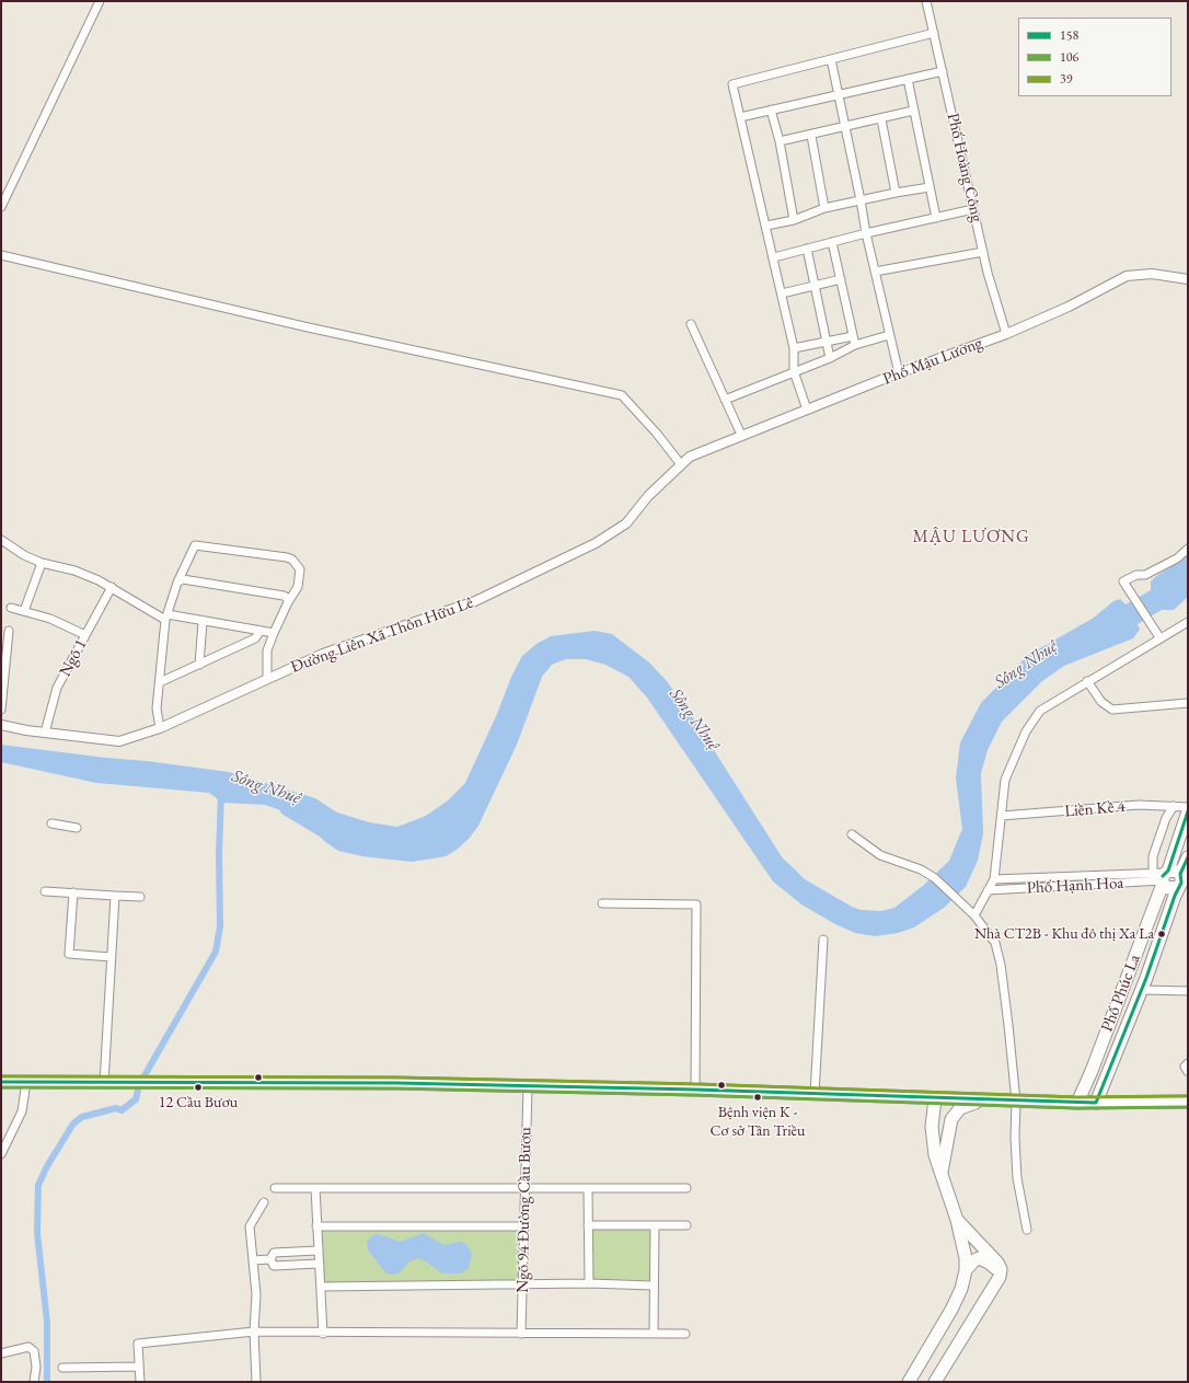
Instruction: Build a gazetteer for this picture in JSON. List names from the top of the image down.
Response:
{
  "streets": {
    "main road": ["Phố Phúc La"],
    "street": [
      "Phố Hoàng Công",
      "Phố Mậu Lương",
      "Đường Liên Xã Thôn Hữu Lê",
      "Ngõ 1",
      "Liền Kề 4",
      "Phố Hạnh Hoa",
      "Ngõ 94 Đường Cầu Bươu"
    ]
  },
  "crossings": [
    ["Phố Hoàng Công", "Phố Mậu Lương"],
    ["Phố Mậu Lương", "Đường Liên Xã Thôn Hữu Lê"],
    ["Đường Liên Xã Thôn Hữu Lê", "Ngõ 1"],
    ["Phố Hạnh Hoa", "Phố Phúc La"]
  ],
  "districts": ["MẬU LƯƠNG"],
  "water": ["Sông Nhuệ"],
  "places": ["Nhà CT2B - Khu đô thị Xa La", "12 Cầu Bươu", "Bệnh viện K - Cơ sở Tân Triều"],
  "lines": ["transit line 158", "transit line 39", "transit line 106"],
  "legend": ["158", "106", "39"]
}
